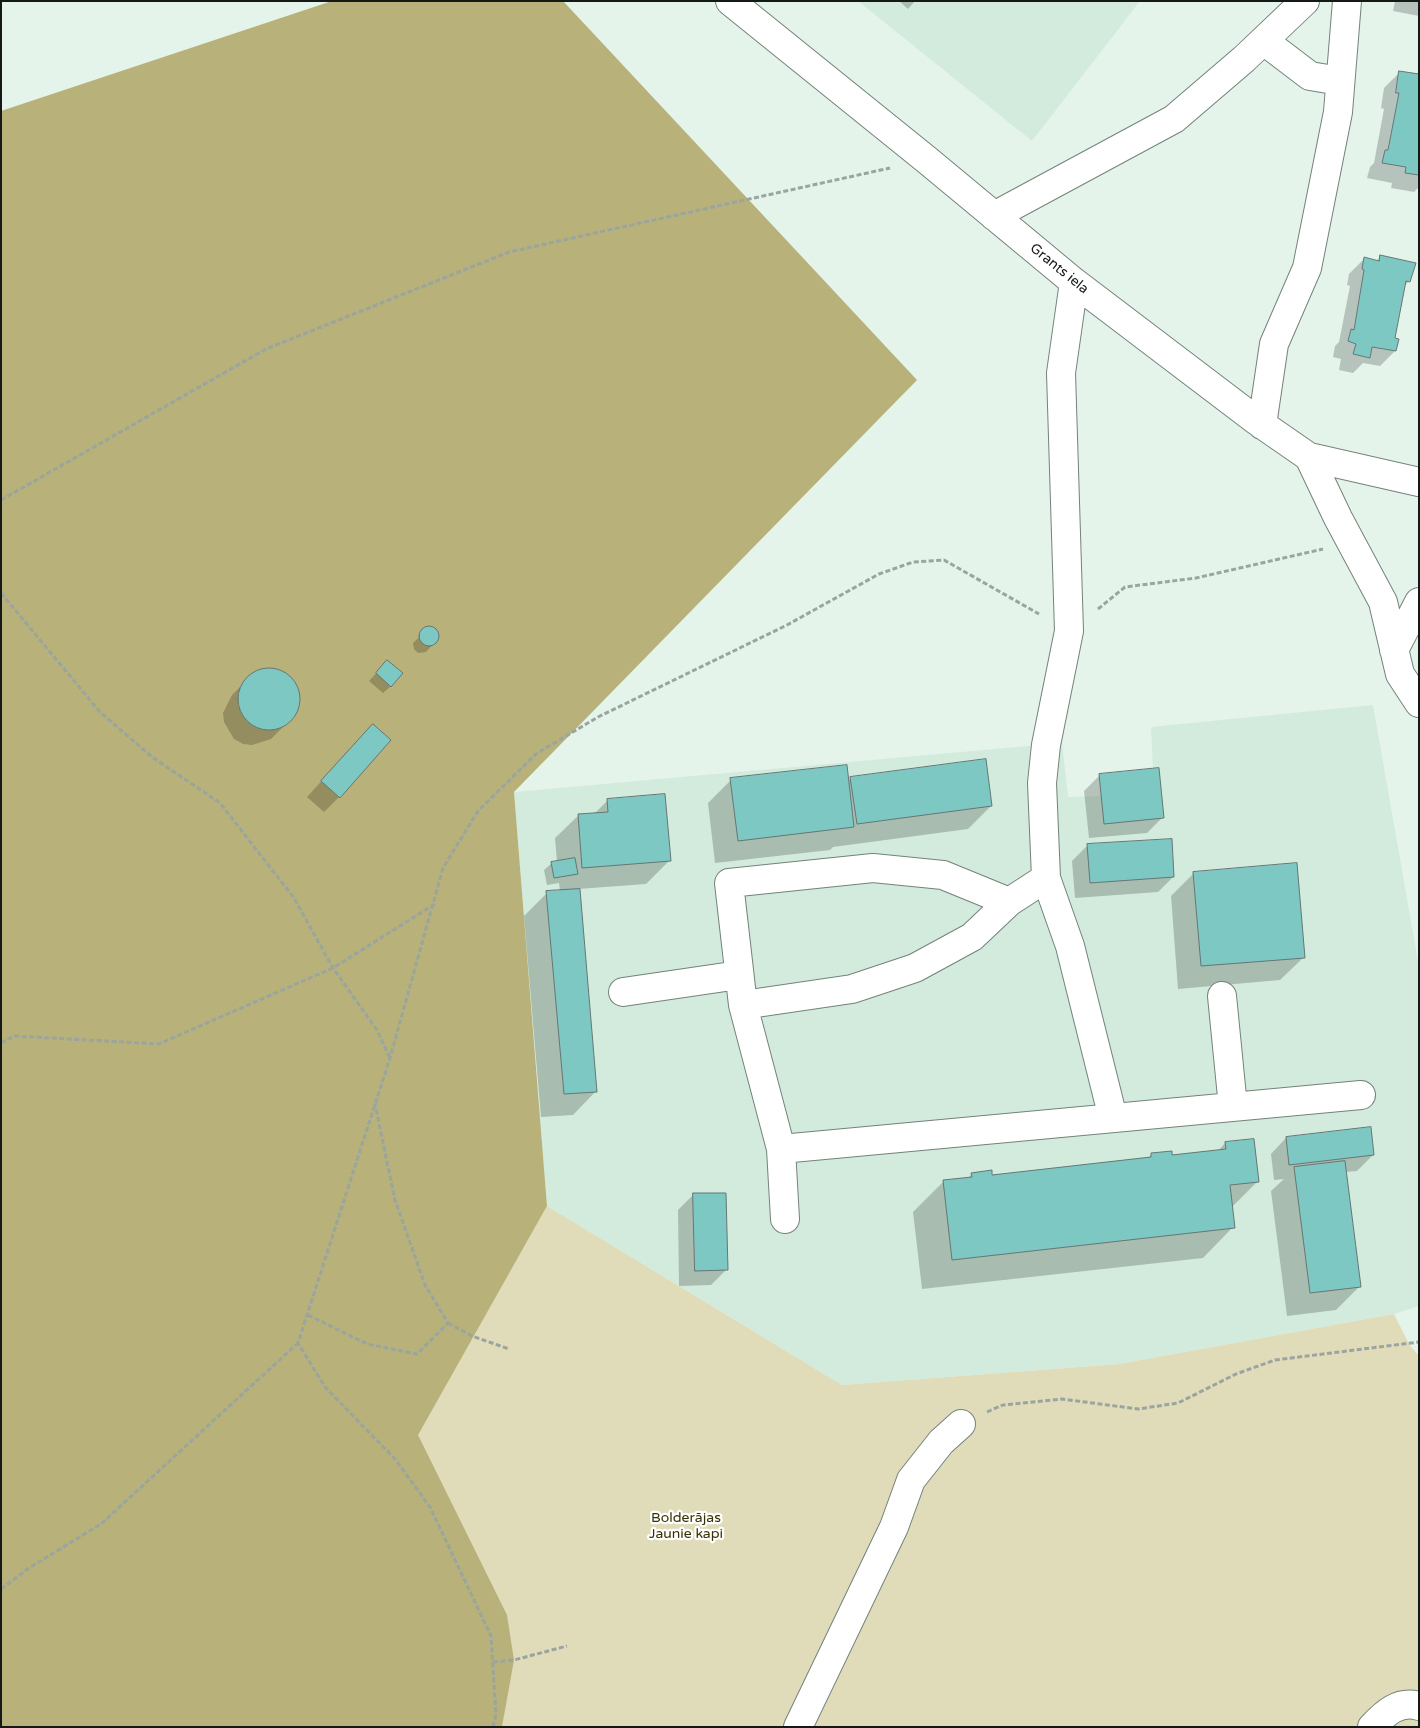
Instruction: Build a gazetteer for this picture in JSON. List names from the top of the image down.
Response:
{
  "streets": {
    "street": ["Grants iela"]
  },
  "parks": ["Bolderājas Jaunie kapi"]
}
